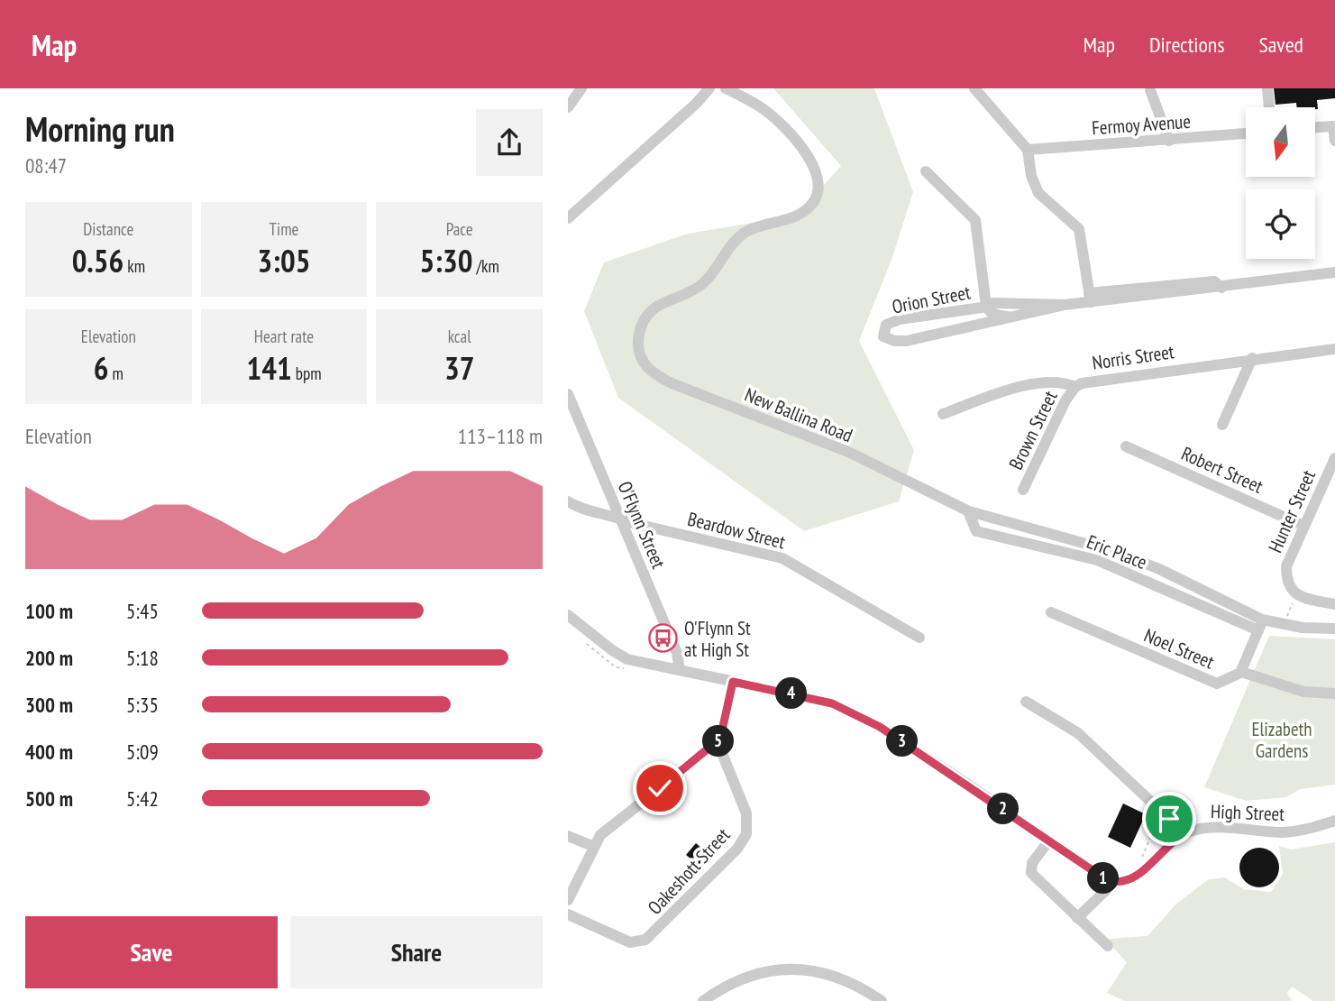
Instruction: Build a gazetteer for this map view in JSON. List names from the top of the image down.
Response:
{
  "streets": {
    "street": [
      "Fermoy Avenue",
      "Orion Street",
      "Norris Street",
      "New Ballina Road",
      "Brown Street",
      "Robert Street",
      "Hunter Street",
      "O'Flynn Street",
      "Beardow Street",
      "Eric Place",
      "Noel Street",
      "High Street",
      "Oakeshott Street"
    ]
  },
  "crossings": [
    ["Norris Street", "Brown Street"],
    ["New Ballina Road", "Eric Place"],
    ["Robert Street", "Hunter Street"],
    ["O'Flynn Street", "Beardow Street"]
  ],
  "parks": ["Elizabeth Gardens"],
  "places": {
    "bus stop": ["O'Flynn St at High St"]
  },
  "north": "bottom",
  "page": {
    "header": "Map",
    "nav": ["Map", "Directions", "Saved"],
    "heading": ["Morning run", "08:47"],
    "stats": [
      ["Distance", "0.56 km"],
      ["Time", "3:05"],
      ["Pace", "5:30 /km"],
      ["Elevation", "6 m"],
      ["Heart rate", "141 bpm"],
      ["kcal", "37"]
    ],
    "chart": ["Elevation", "113–118 m"],
    "list": [
      {
        "name": "100 m",
        "note": "5:45"
      },
      {
        "name": "200 m",
        "note": "5:18"
      },
      {
        "name": "300 m",
        "note": "5:35"
      },
      {
        "name": "400 m",
        "note": "5:09"
      },
      {
        "name": "500 m",
        "note": "5:42"
      }
    ],
    "pins": [
      "4",
      "3",
      "5",
      "2",
      "1"
    ],
    "buttons": ["Save", "Share"]
  }
}
